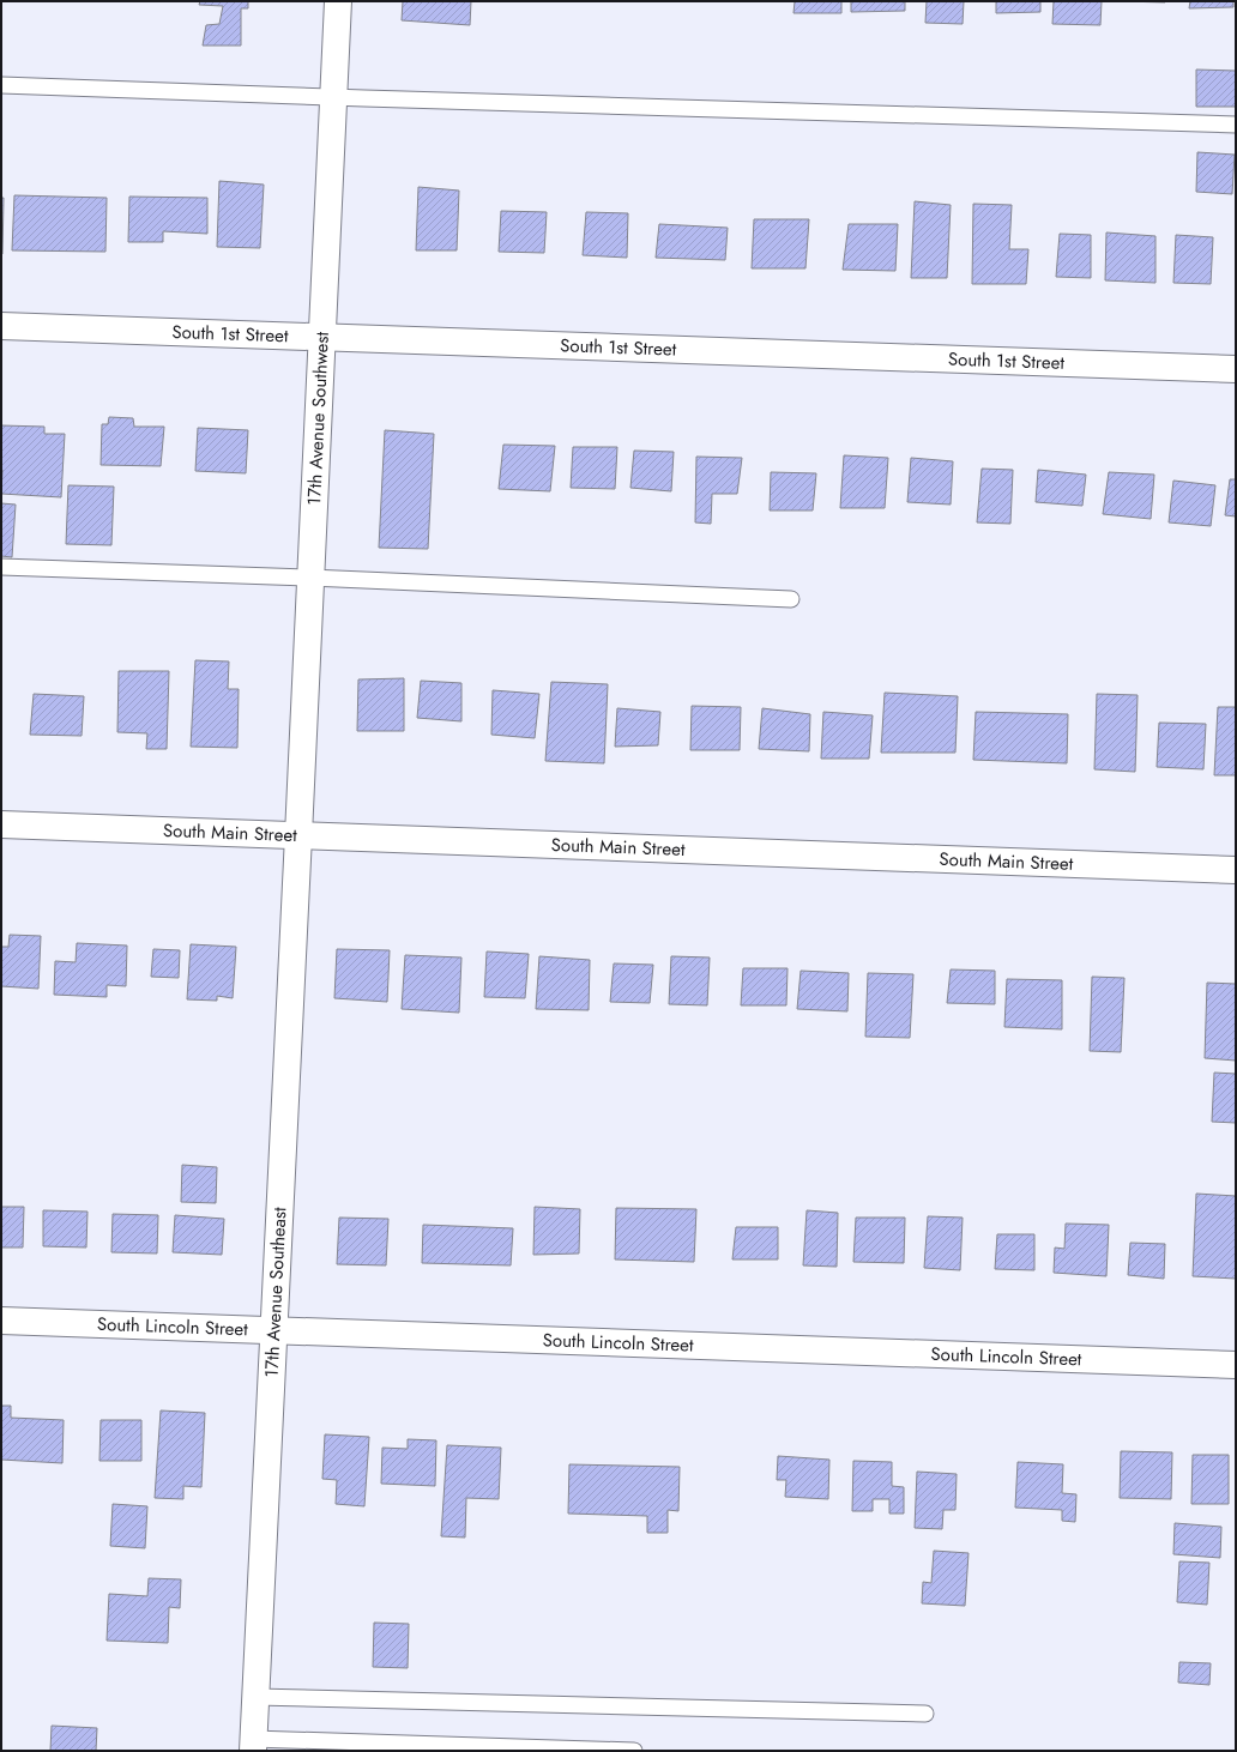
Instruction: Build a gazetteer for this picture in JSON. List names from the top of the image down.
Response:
{
  "streets": {
    "street": [
      "South 1st Street",
      "17th Avenue Southwest",
      "South Main Street",
      "17th Avenue Southeast",
      "South Lincoln Street"
    ]
  },
  "crossings": [
    ["South 1st Street", "17th Avenue Southwest"],
    ["17th Avenue Southwest", "South Main Street"],
    ["17th Avenue Southwest", "17th Avenue Southeast"],
    ["South Main Street", "17th Avenue Southeast"],
    ["17th Avenue Southeast", "South Lincoln Street"]
  ]
}
